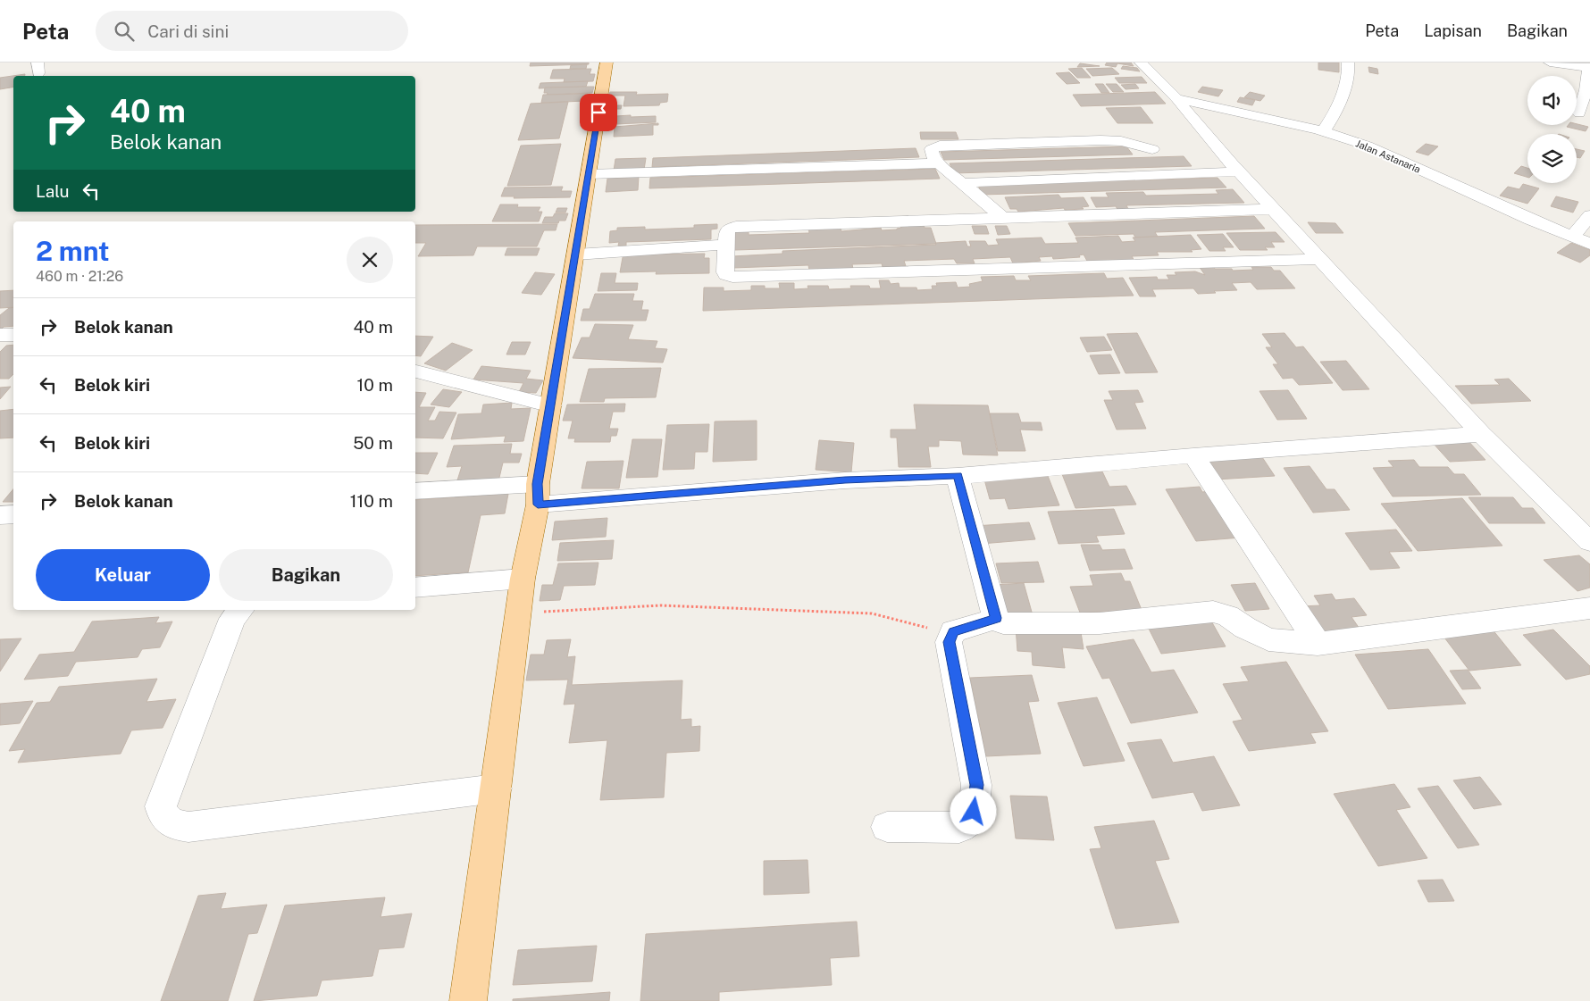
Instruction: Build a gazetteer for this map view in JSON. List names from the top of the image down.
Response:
{
  "streets": {
    "street": ["Jalan Astanaria"]
  },
  "page": {
    "header": "Peta",
    "search": "Cari di sini",
    "nav": ["Peta", "Lapisan", "Bagikan"],
    "turn": ["40 m", "Belok kanan"],
    "then": "Lalu",
    "heading": ["2 mnt", "460 m · 21:26"],
    "list": [
      {
        "name": "Belok kanan",
        "value": "40 m"
      },
      {
        "name": "Belok kiri",
        "value": "10 m"
      },
      {
        "name": "Belok kiri",
        "value": "50 m"
      },
      {
        "name": "Belok kanan",
        "value": "110 m"
      }
    ],
    "buttons": ["Keluar", "Bagikan"]
  }
}
